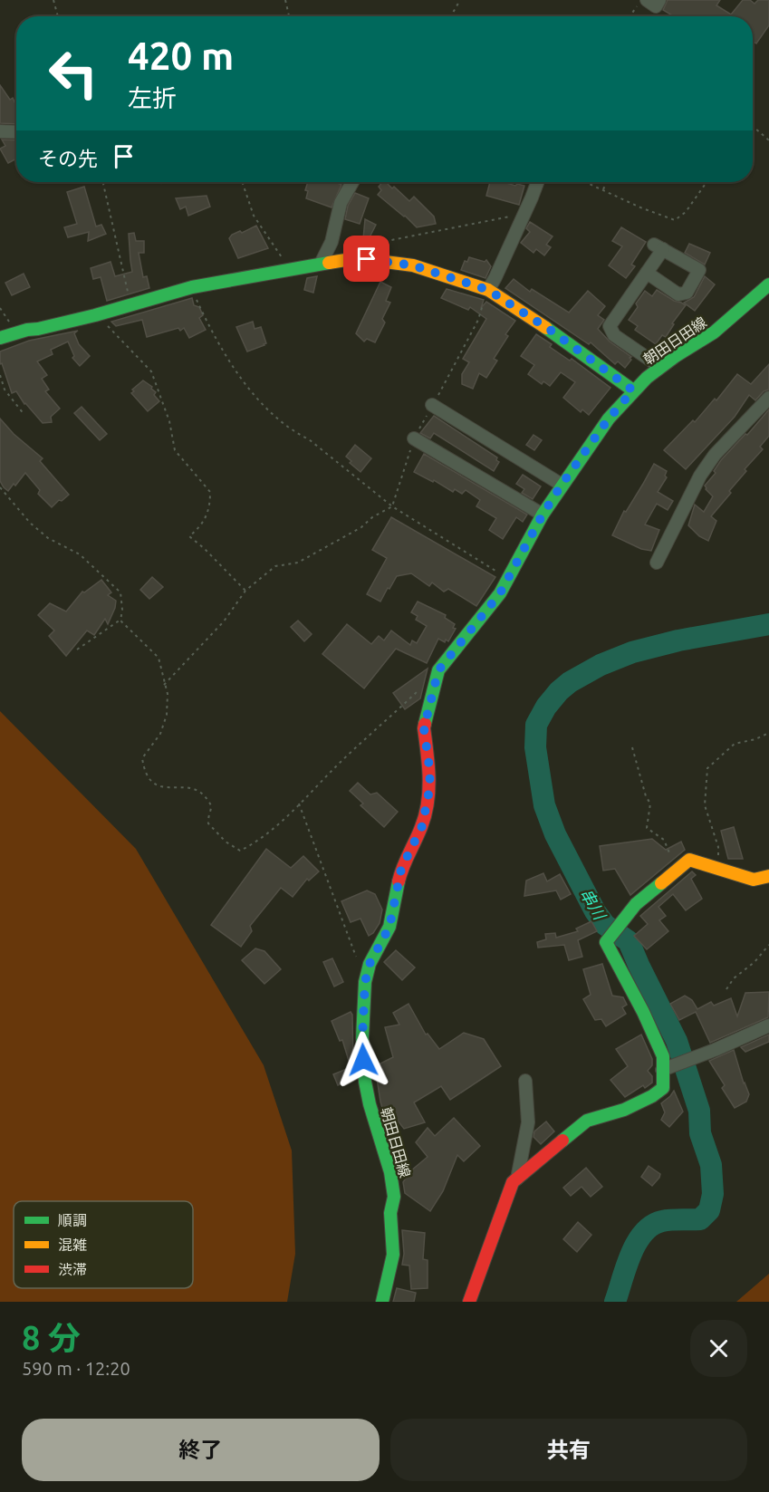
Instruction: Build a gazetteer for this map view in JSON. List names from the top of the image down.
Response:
{
  "streets": {
    "street": ["朝田日田線"]
  },
  "water": ["串川"],
  "legend": ["順調", "混雑", "渋滞"],
  "page": {
    "turn": ["420 m", "左折"],
    "then": "その先",
    "heading": ["8 分", "590 m · 12:20"],
    "buttons": ["終了", "共有"]
  }
}
